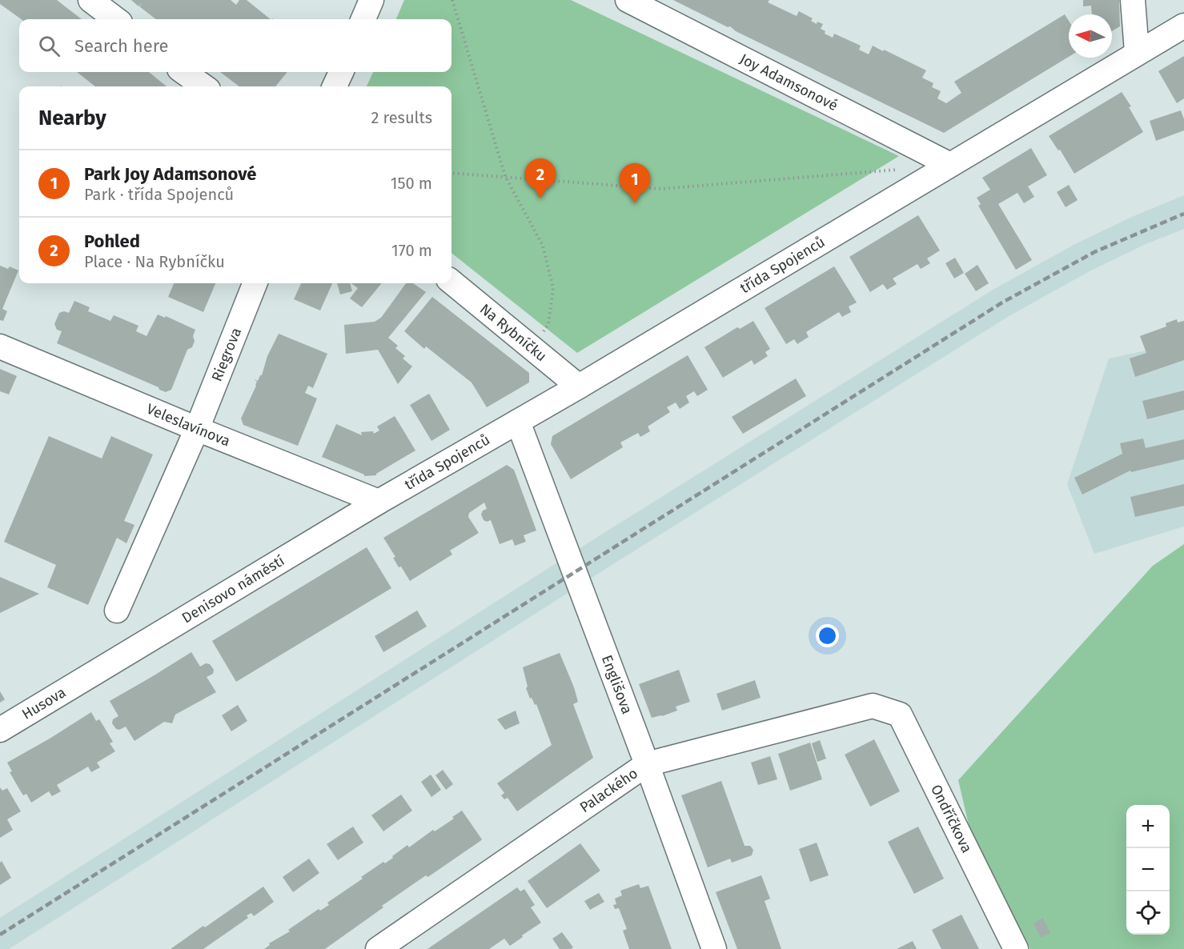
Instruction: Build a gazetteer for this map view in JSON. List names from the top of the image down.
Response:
{
  "streets": {
    "street": [
      "Joy Adamsonové",
      "třída Spojenců",
      "Na Rybníčku",
      "Riegrova",
      "Veleslavínova",
      "Denisovo náměstí",
      "Englišova",
      "Husova",
      "Palackého",
      "Ondříčkova"
    ]
  },
  "crossings": [
    ["Joy Adamsonové", "třída Spojenců"],
    ["třída Spojenců", "Na Rybníčku"],
    ["třída Spojenců", "Veleslavínova"],
    ["třída Spojenců", "Denisovo náměstí"],
    ["třída Spojenců", "Englišova"],
    ["Riegrova", "Veleslavínova"],
    ["Veleslavínova", "Denisovo náměstí"],
    ["Denisovo náměstí", "Husova"],
    ["Englišova", "Palackého"],
    ["Palackého", "Ondříčkova"]
  ],
  "north": "left",
  "page": {
    "search": "Search here",
    "heading": ["Nearby", "2 results"],
    "list": [
      {
        "mark": "1",
        "name": "Park Joy Adamsonové",
        "note": "Park · třída Spojenců",
        "value": "150 m"
      },
      {
        "mark": "2",
        "name": "Pohled",
        "note": "Place · Na Rybníčku",
        "value": "170 m"
      }
    ],
    "pins": ["2", "1"],
    "map_buttons": ["+", "−"]
  }
}
